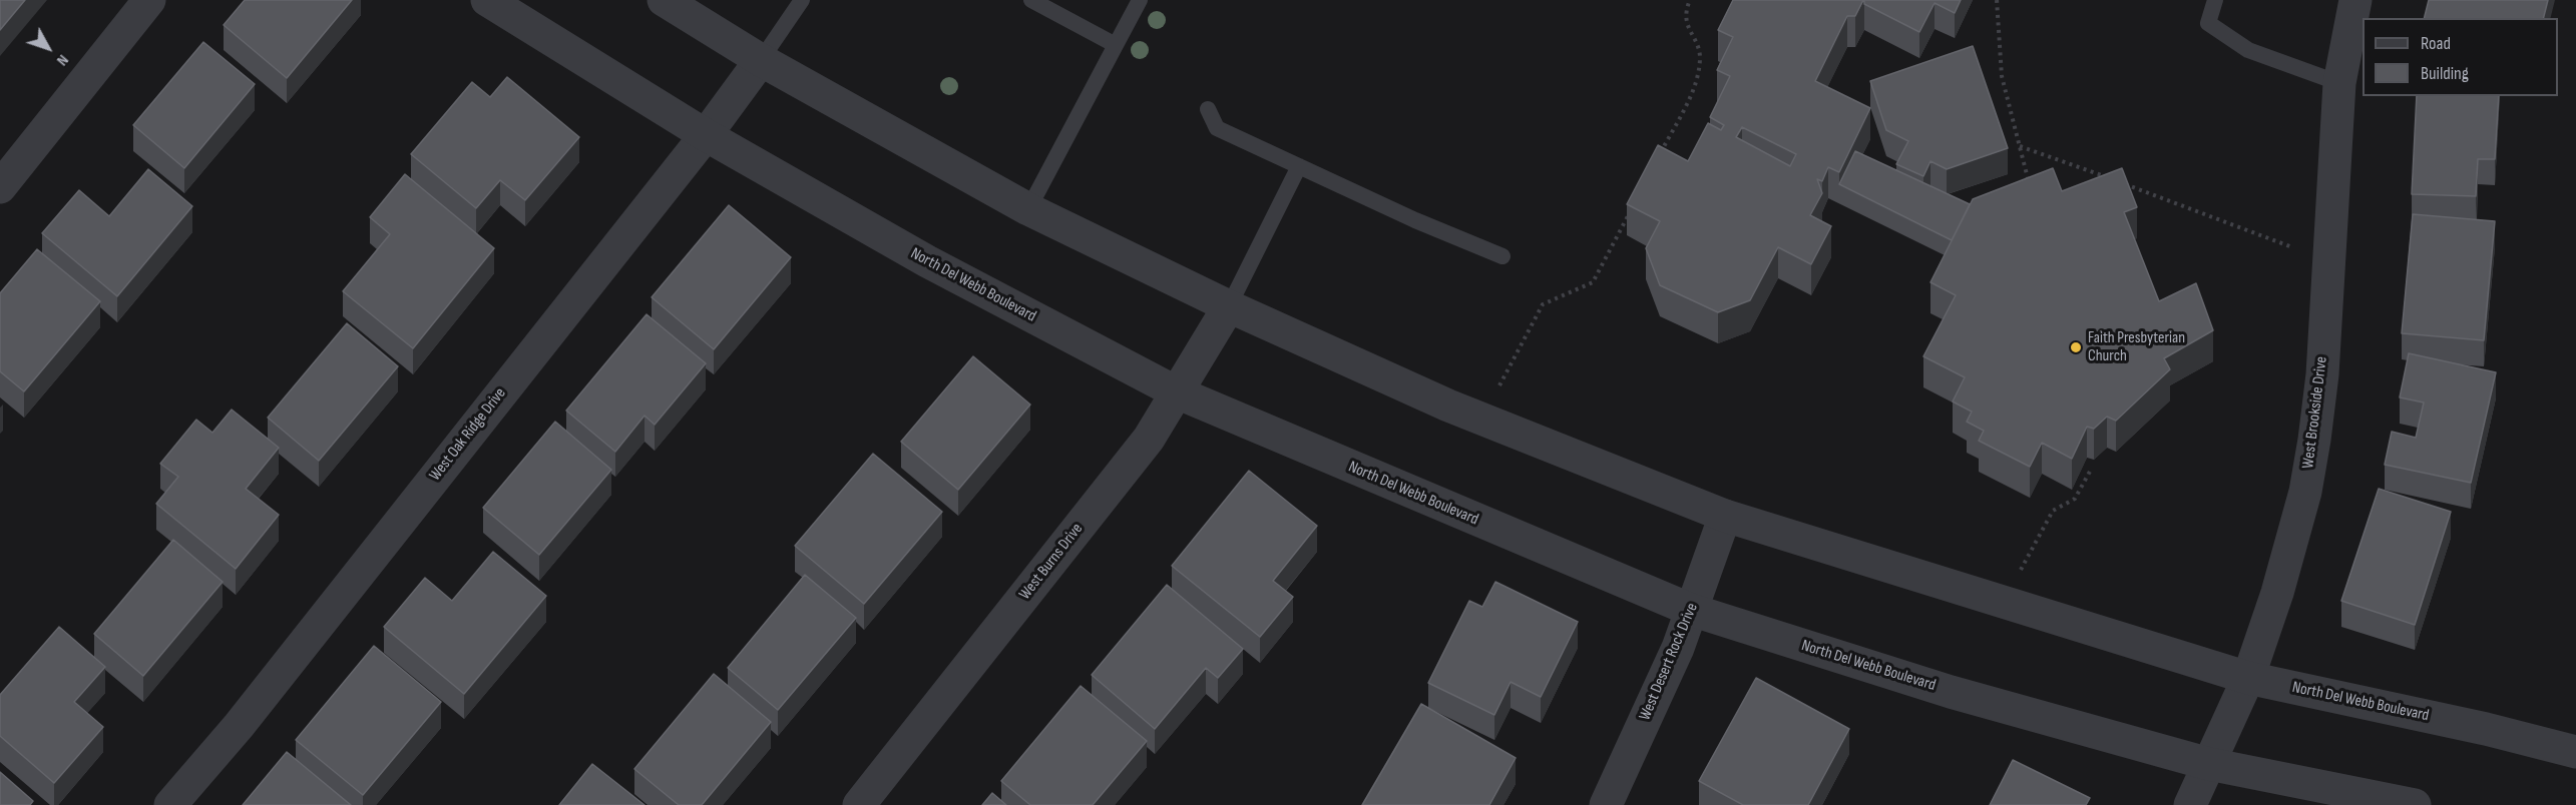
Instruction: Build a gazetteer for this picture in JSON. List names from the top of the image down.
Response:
{
  "streets": {
    "street": [
      "North Del Webb Boulevard",
      "West Brookside Drive",
      "West Oak Ridge Drive",
      "West Burns Drive",
      "West Desert Rock Drive"
    ]
  },
  "crossings": [
    ["North Del Webb Boulevard", "West Brookside Drive"],
    ["North Del Webb Boulevard", "West Oak Ridge Drive"],
    ["North Del Webb Boulevard", "West Burns Drive"],
    ["North Del Webb Boulevard", "West Desert Rock Drive"]
  ],
  "places": ["Faith Presbyterian Church"],
  "legend": ["Road", "Building"],
  "north": "bottom right"
}
